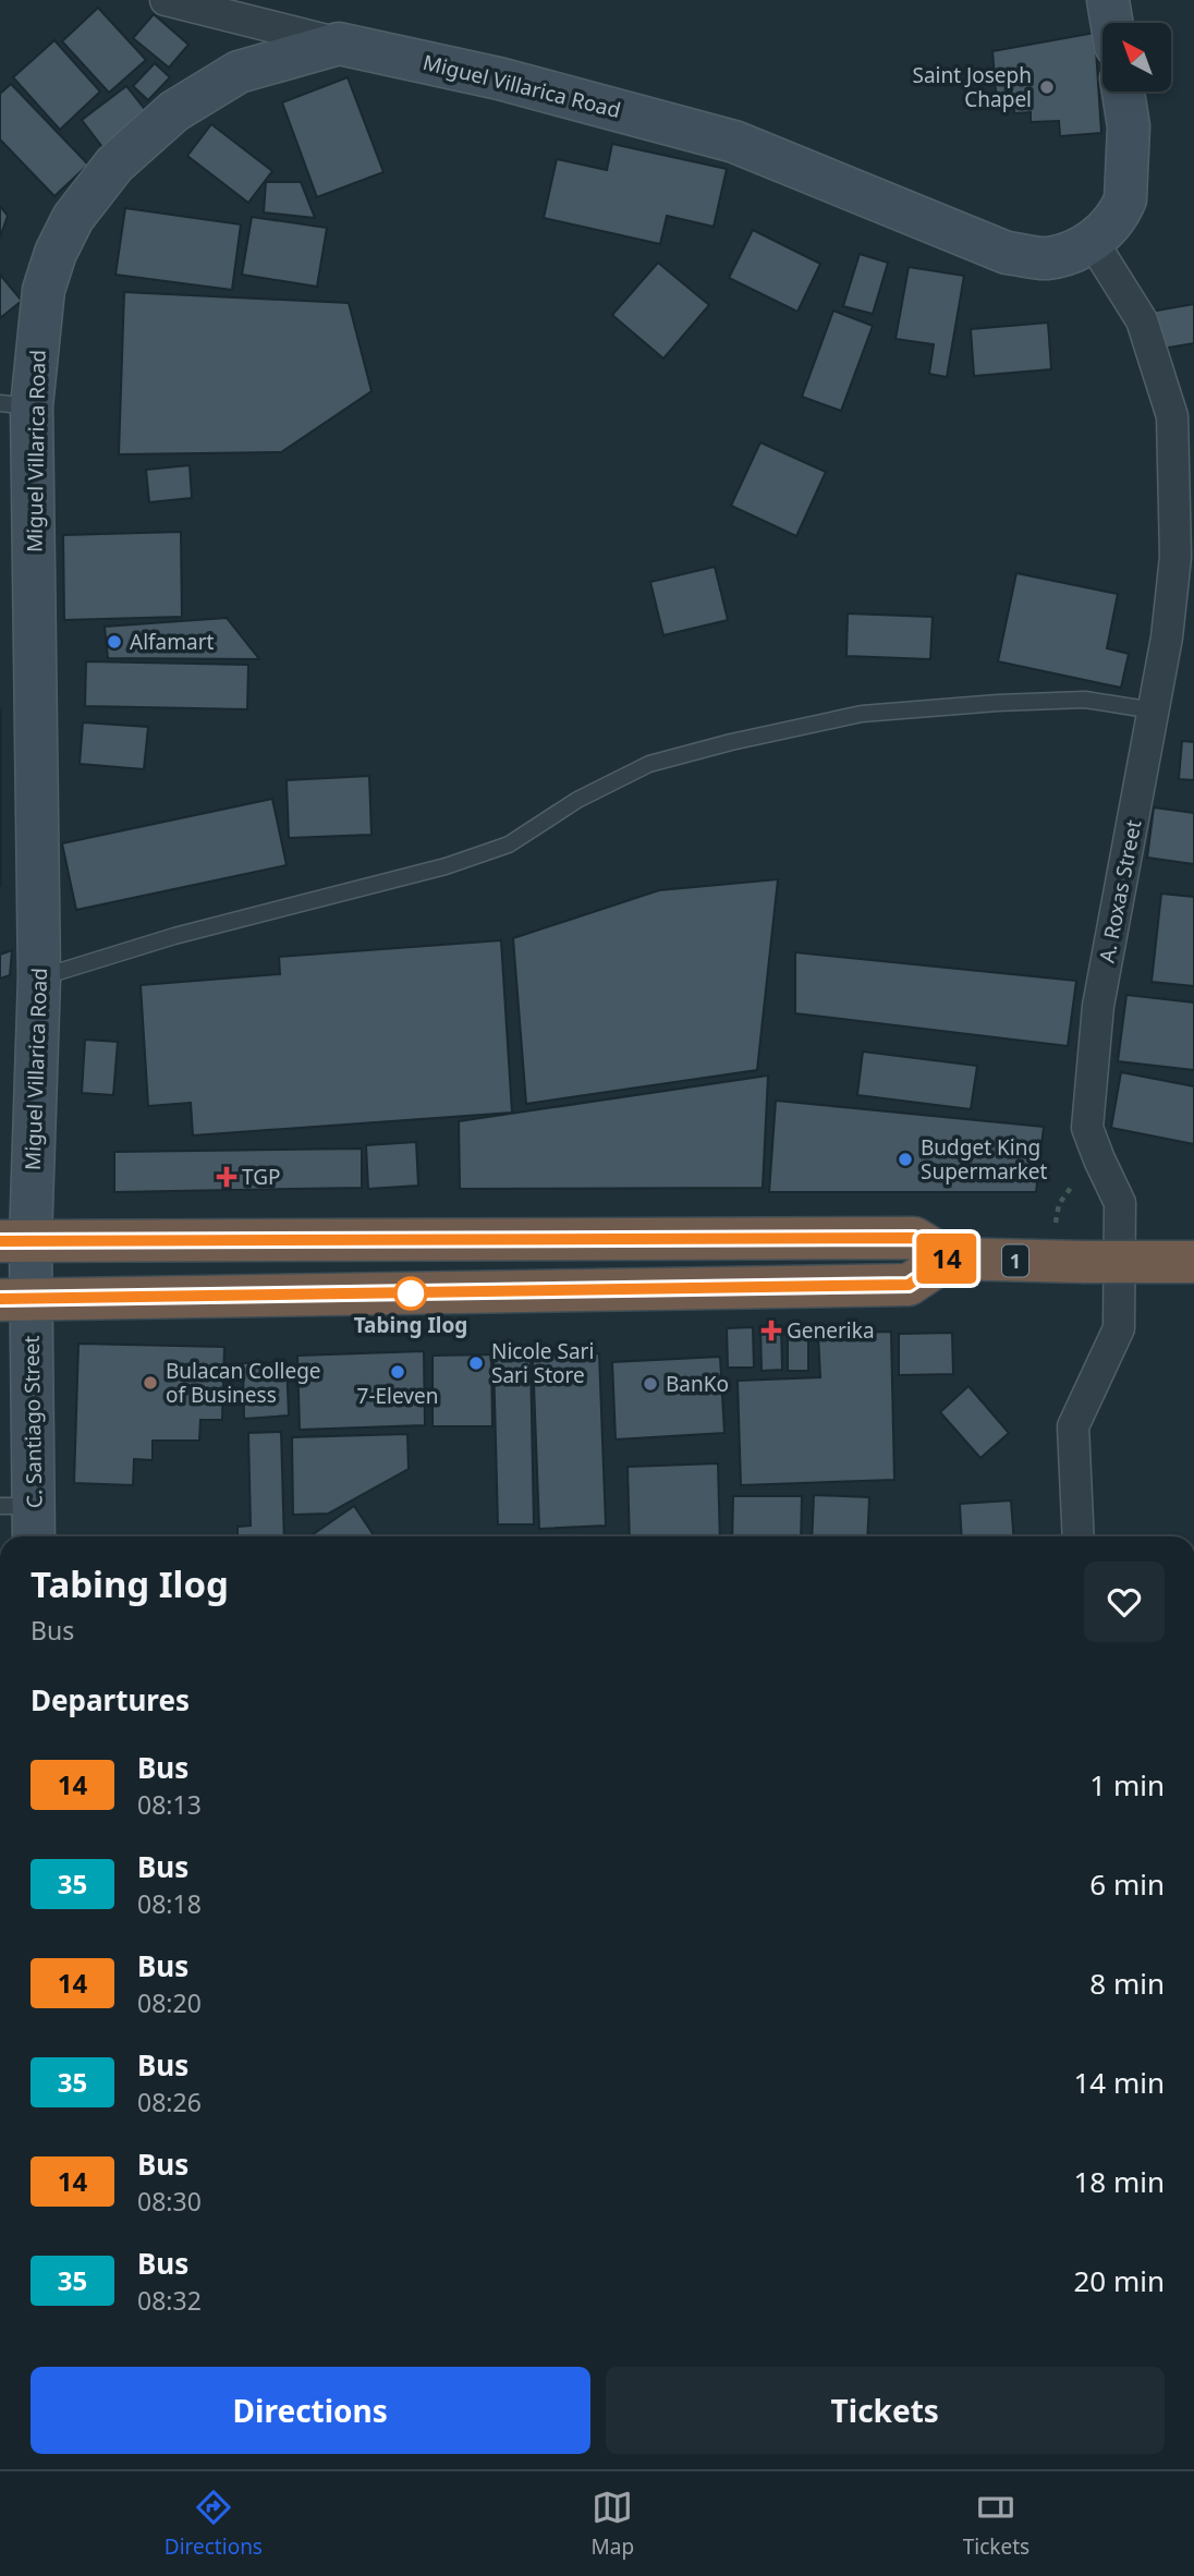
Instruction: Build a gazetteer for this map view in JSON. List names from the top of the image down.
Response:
{
  "streets": {
    "highway": ["1"],
    "main road": ["Miguel Villarica Road", "C. Santiago Street"],
    "street": ["A. Roxas Street"]
  },
  "crossings": [
    ["Miguel Villarica Road", "A. Roxas Street"],
    ["Miguel Villarica Road", "C. Santiago Street"]
  ],
  "places": {
    "other": [
      "Saint Joseph Chapel",
      "Alfamart",
      "Budget King Supermarket",
      "Tabing Ilog",
      "Nicole Sari Sari Store",
      "7-Eleven",
      "Bulacan College of Business",
      "BanKo"
    ],
    "health": ["TGP", "Generika"]
  },
  "lines": ["bus line 14"],
  "north": "top left",
  "page": {
    "on_map": "14",
    "heading": [
      ["Tabing Ilog", "Bus"],
      "Departures"
    ],
    "list": [
      {
        "mark": "14",
        "name": "Bus",
        "note": "08:13",
        "value": "1 min"
      },
      {
        "mark": "35",
        "name": "Bus",
        "note": "08:18",
        "value": "6 min"
      },
      {
        "mark": "14",
        "name": "Bus",
        "note": "08:20",
        "value": "8 min"
      },
      {
        "mark": "35",
        "name": "Bus",
        "note": "08:26",
        "value": "14 min"
      },
      {
        "mark": "14",
        "name": "Bus",
        "note": "08:30",
        "value": "18 min"
      },
      {
        "mark": "35",
        "name": "Bus",
        "note": "08:32",
        "value": "20 min"
      }
    ],
    "buttons": ["Directions", "Tickets"],
    "tabs": ["Directions", "Map", "Tickets"]
  }
}
